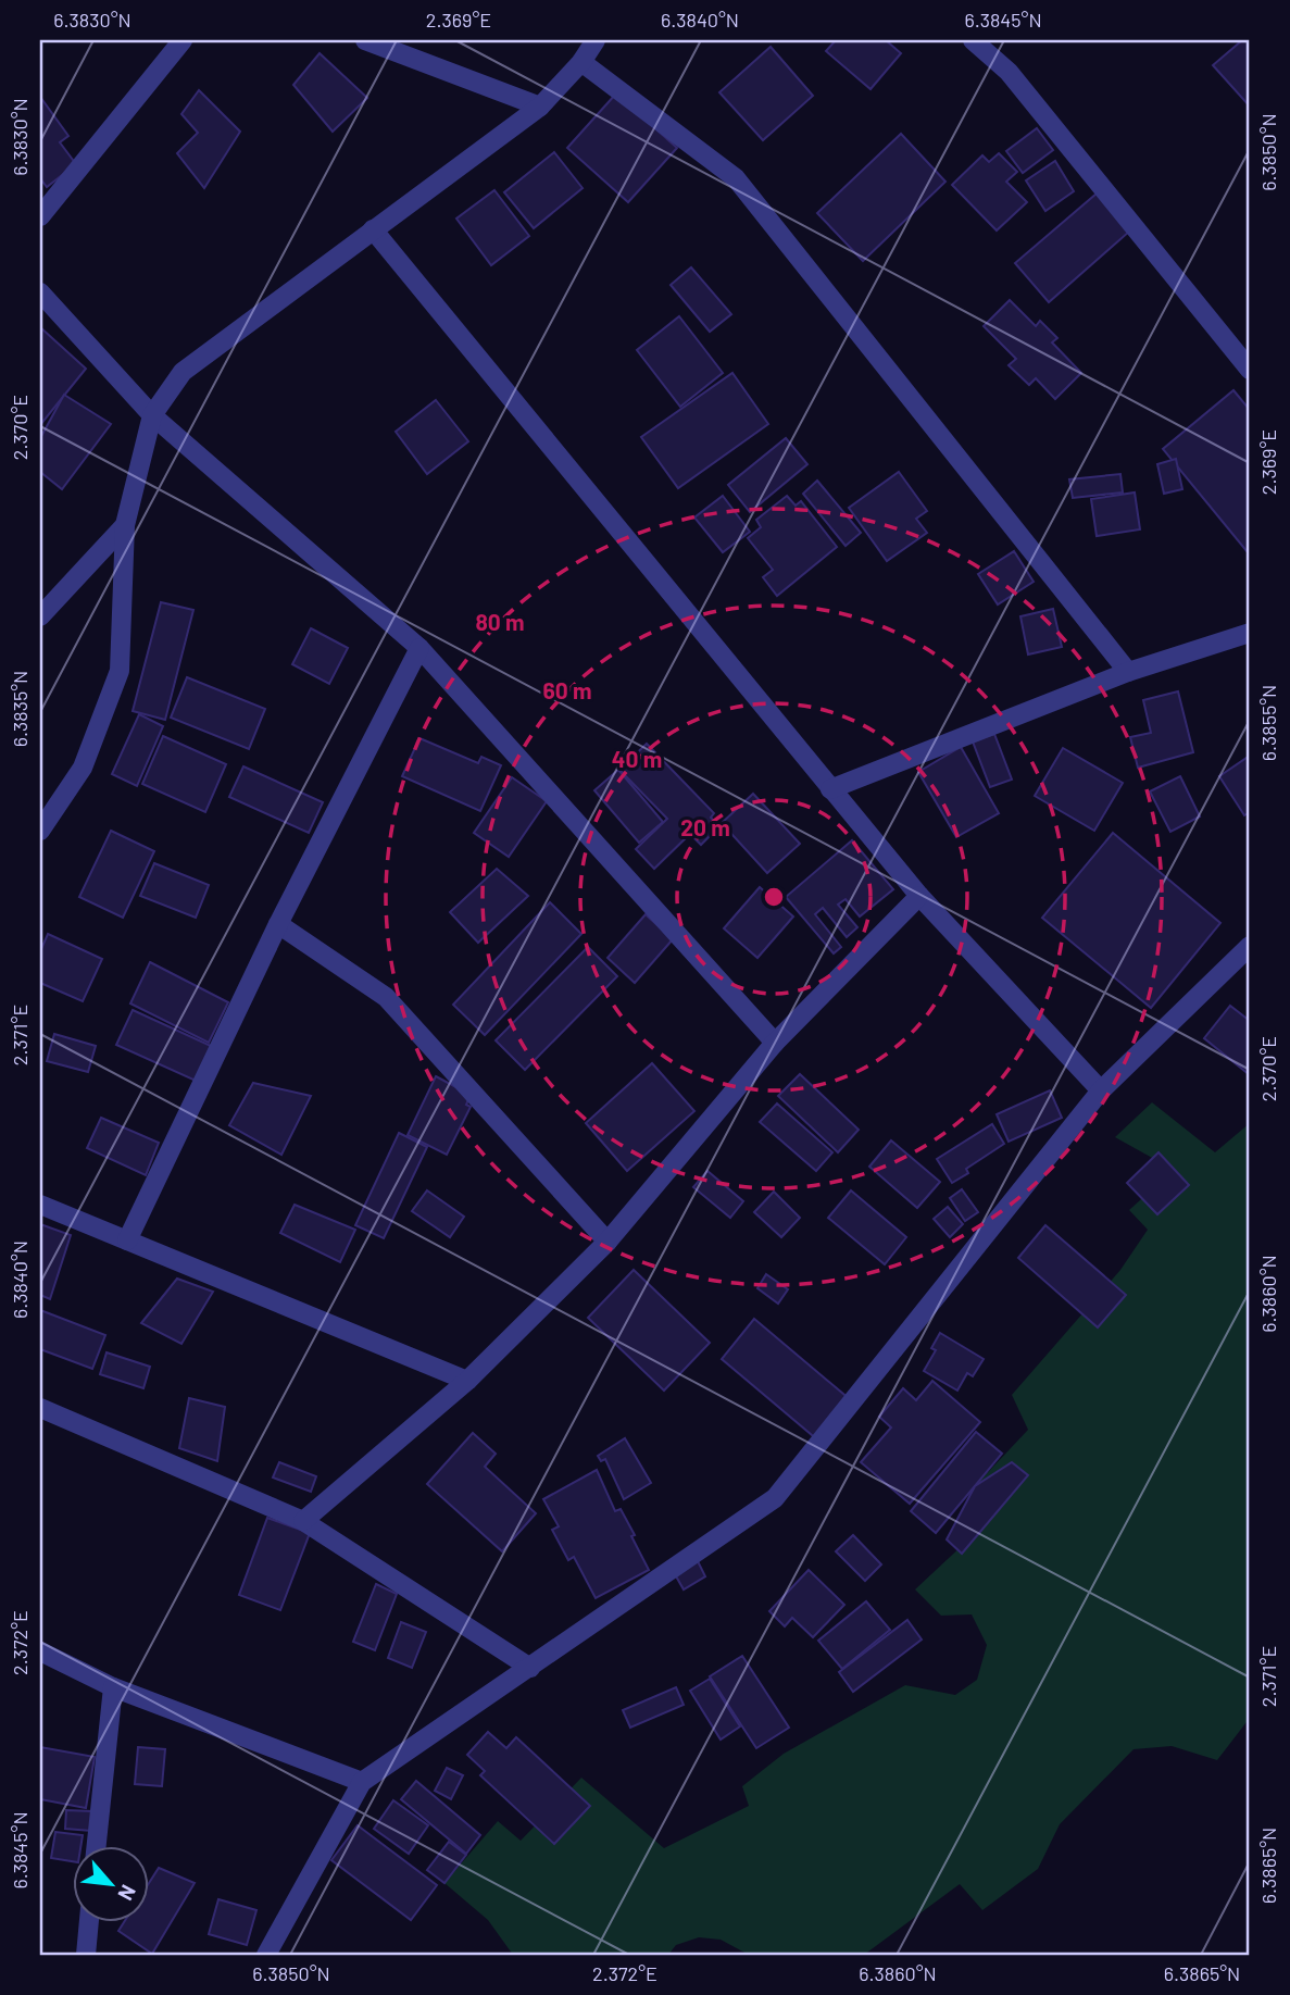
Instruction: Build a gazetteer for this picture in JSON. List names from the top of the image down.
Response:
{
  "north": "bottom right",
  "coordinates": [
    "6.3830°N",
    "2.369°E",
    "6.3840°N",
    "6.3845°N",
    "6.3850°N",
    "2.370°E",
    "6.3835°N",
    "6.3855°N",
    "2.371°E",
    "6.3860°N",
    "2.372°E",
    "6.3865°N"
  ],
  "rings": [
    "80 m",
    "60 m",
    "40 m",
    "20 m"
  ]
}
